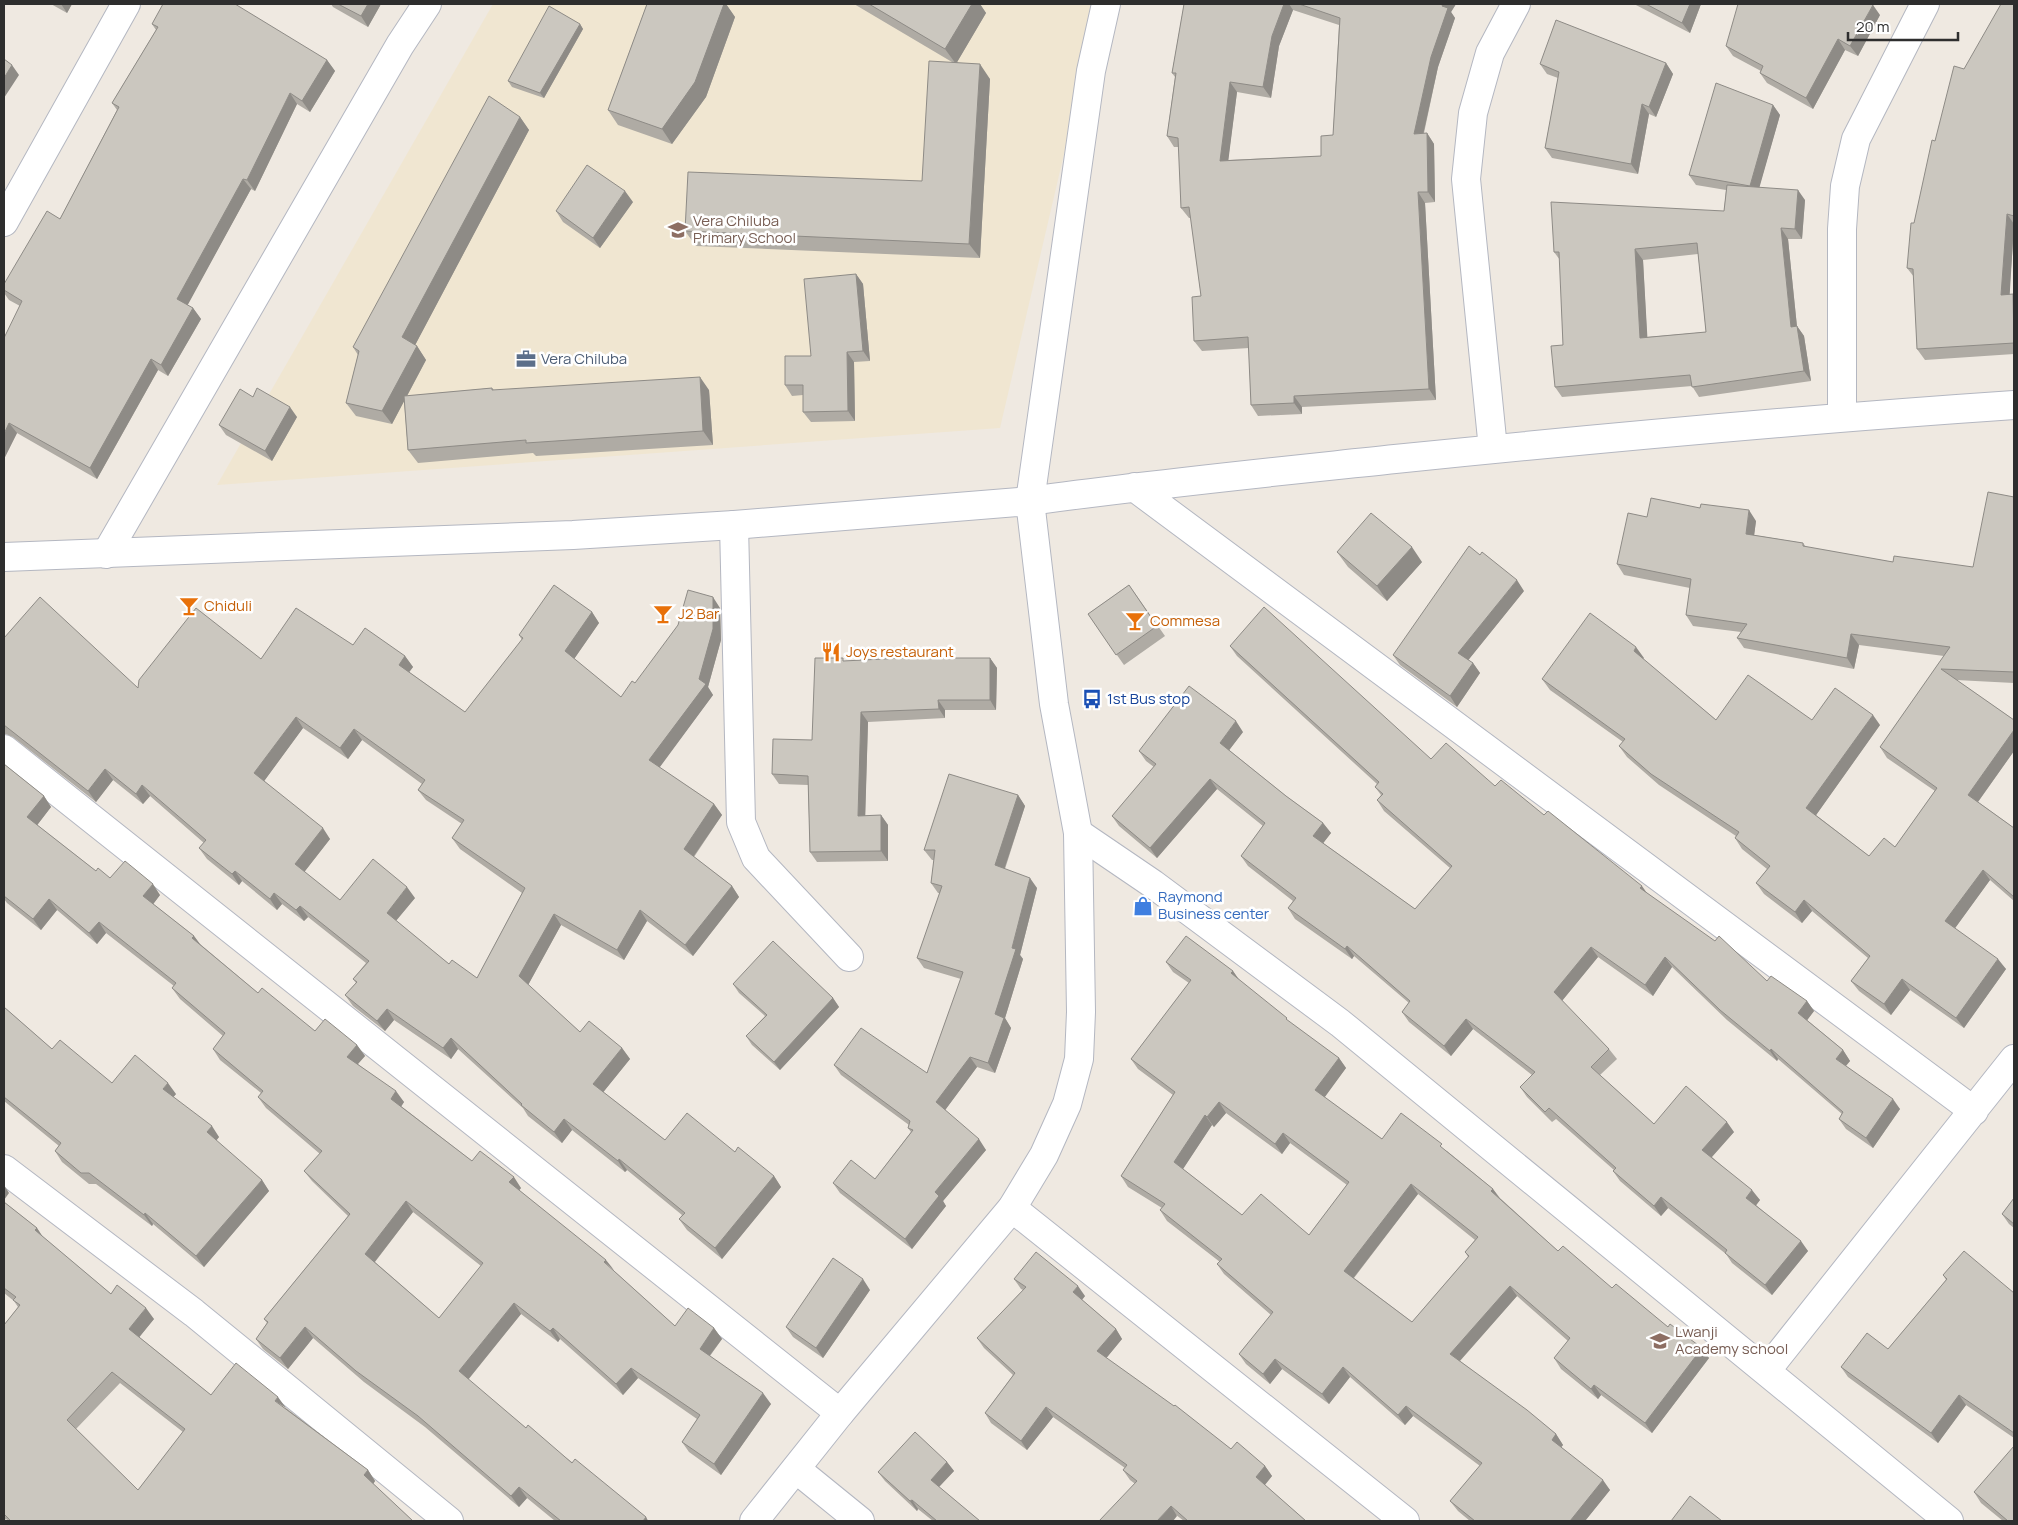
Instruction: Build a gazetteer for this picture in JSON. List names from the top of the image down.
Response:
{
  "places": {
    "school or university": ["Vera Chiluba Primary School", "Lwanji Academy school"],
    "office": ["Vera Chiluba"],
    "bar": ["Chiduli", "J2 Bar", "Commesa"],
    "restaurant": ["Joys restaurant"],
    "bus stop": ["1st Bus stop"],
    "shop": ["Raymond Business center"]
  },
  "scale_bar": "20 m"
}
